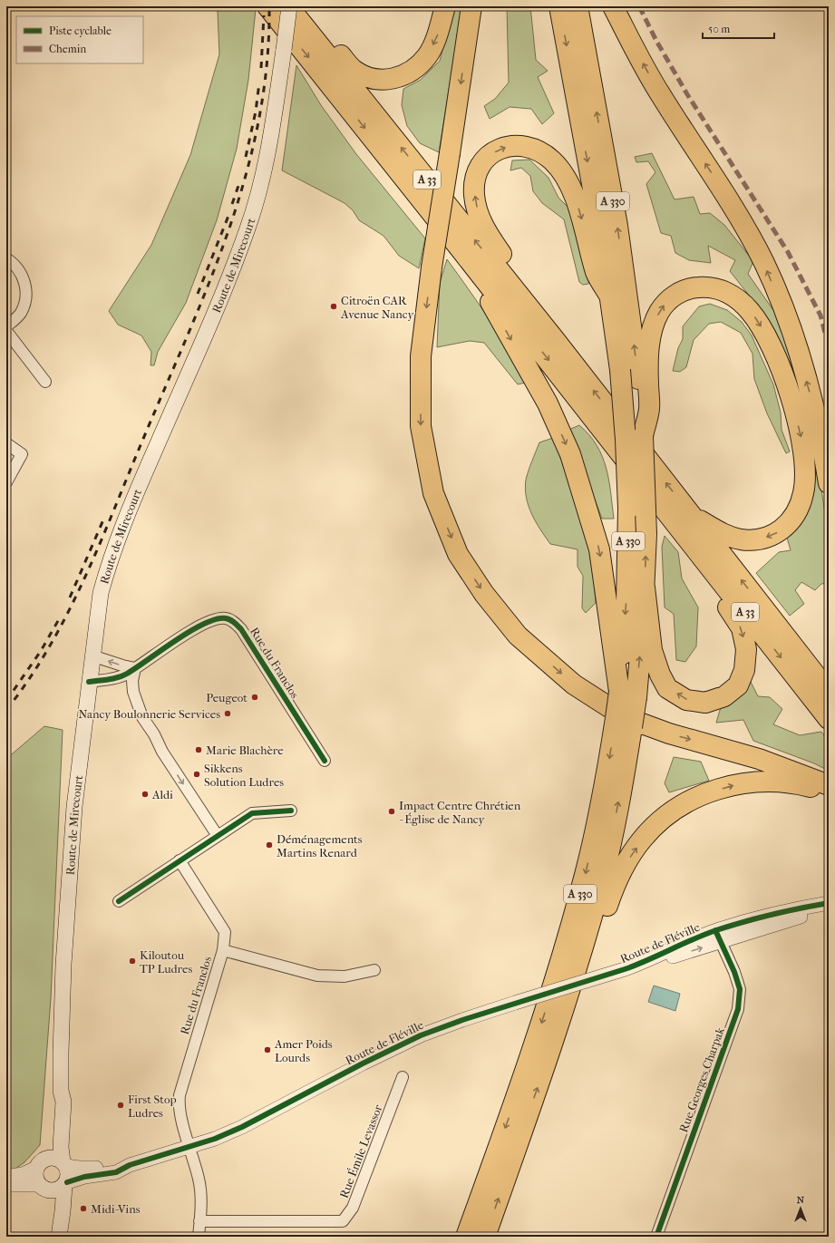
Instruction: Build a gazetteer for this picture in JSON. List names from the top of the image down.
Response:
{
  "streets": {
    "highway": ["A 33", "A 330"],
    "main road": ["Route de Mirecourt"],
    "street": [
      "Rue du Franclos",
      "Route de Fléville",
      "Rue Georges Charpak",
      "Rue Émile Levassor"
    ]
  },
  "crossings": [
    ["A 33", "Route de Mirecourt"],
    ["Route de Mirecourt", "Rue du Franclos"],
    ["Route de Mirecourt", "Route de Fléville"],
    ["Rue du Franclos", "Route de Fléville"],
    ["Rue du Franclos", "Rue Émile Levassor"],
    ["Route de Fléville", "Rue Georges Charpak"]
  ],
  "places": [
    "Citroën CAR Avenue Nancy",
    "Peugeot",
    "Nancy Boulonnerie Services",
    "Marie Blachère",
    "Sikkens Solution Ludres",
    "Aldi",
    "Impact Centre Chrétien - Église de Nancy",
    "Déménagements Martins Renard",
    "Kiloutou TP Ludres",
    "Amer Poids Lourds",
    "First Stop Ludres",
    "Midi-Vins"
  ],
  "legend": ["Piste cyclable", "Chemin"],
  "scale_bar": "50 m",
  "north": "top"
}
